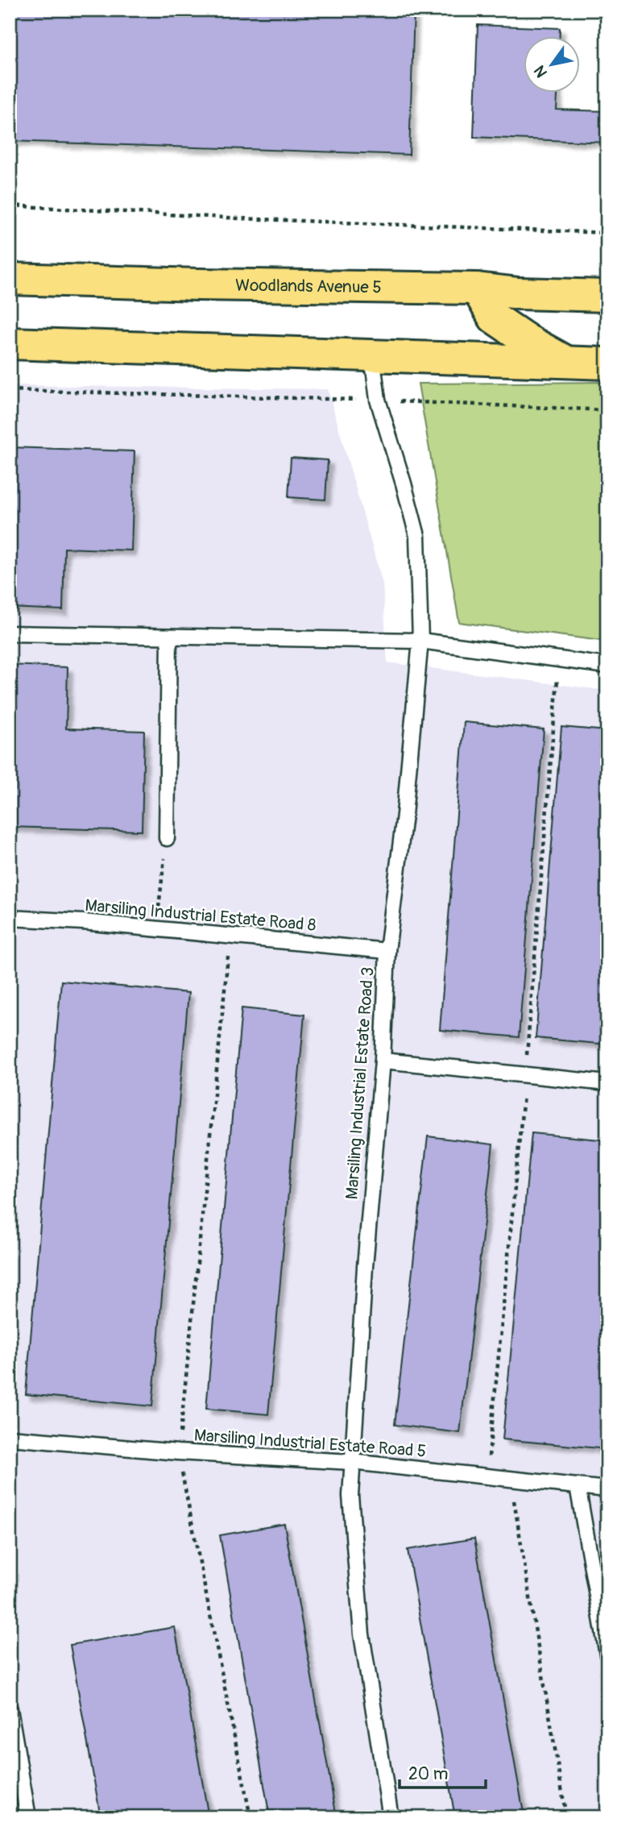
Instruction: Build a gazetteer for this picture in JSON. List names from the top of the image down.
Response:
{
  "streets": {
    "main road": ["Woodlands Avenue 5"],
    "lane": ["Marsiling Industrial Estate Road 8", "Marsiling Industrial Estate Road 3", "Marsiling Industrial Estate Road 5"]
  },
  "crossings": [
    ["Marsiling Industrial Estate Road 8", "Marsiling Industrial Estate Road 3"],
    ["Marsiling Industrial Estate Road 3", "Marsiling Industrial Estate Road 5"]
  ],
  "scale_bar": "20 m",
  "north": "bottom left"
}
